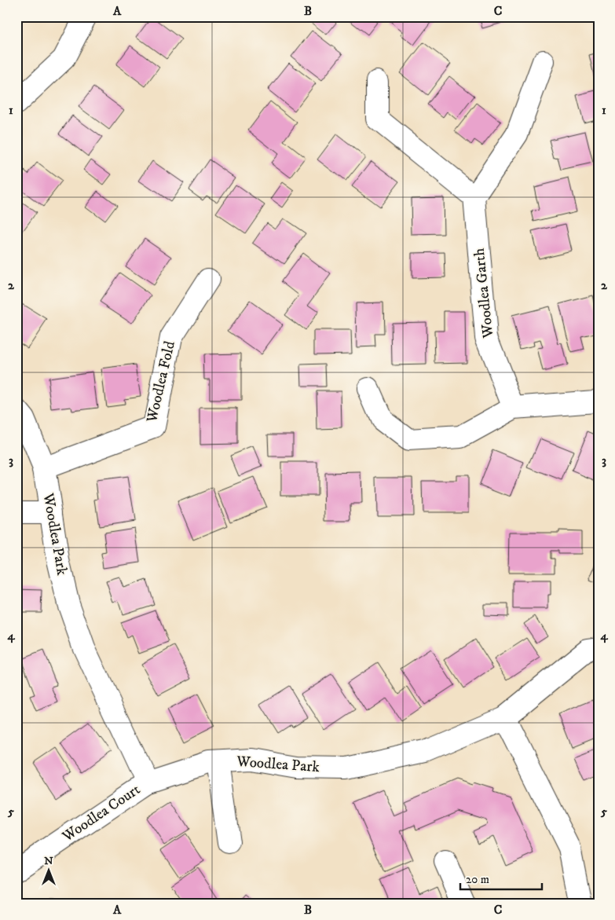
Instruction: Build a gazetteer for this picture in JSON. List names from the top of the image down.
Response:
{
  "streets": {
    "street": [
      "Woodlea Garth",
      "Woodlea Fold",
      "Woodlea Park",
      "Woodlea Court"
    ]
  },
  "crossings": [
    ["Woodlea Fold", "Woodlea Park"],
    ["Woodlea Park", "Woodlea Court"]
  ],
  "scale_bar": "20 m",
  "north": "top",
  "grid": {
    "columns": ["A", "B", "C"],
    "rows": [
      "1",
      "2",
      "3",
      "4",
      "5"
    ]
  }
}
